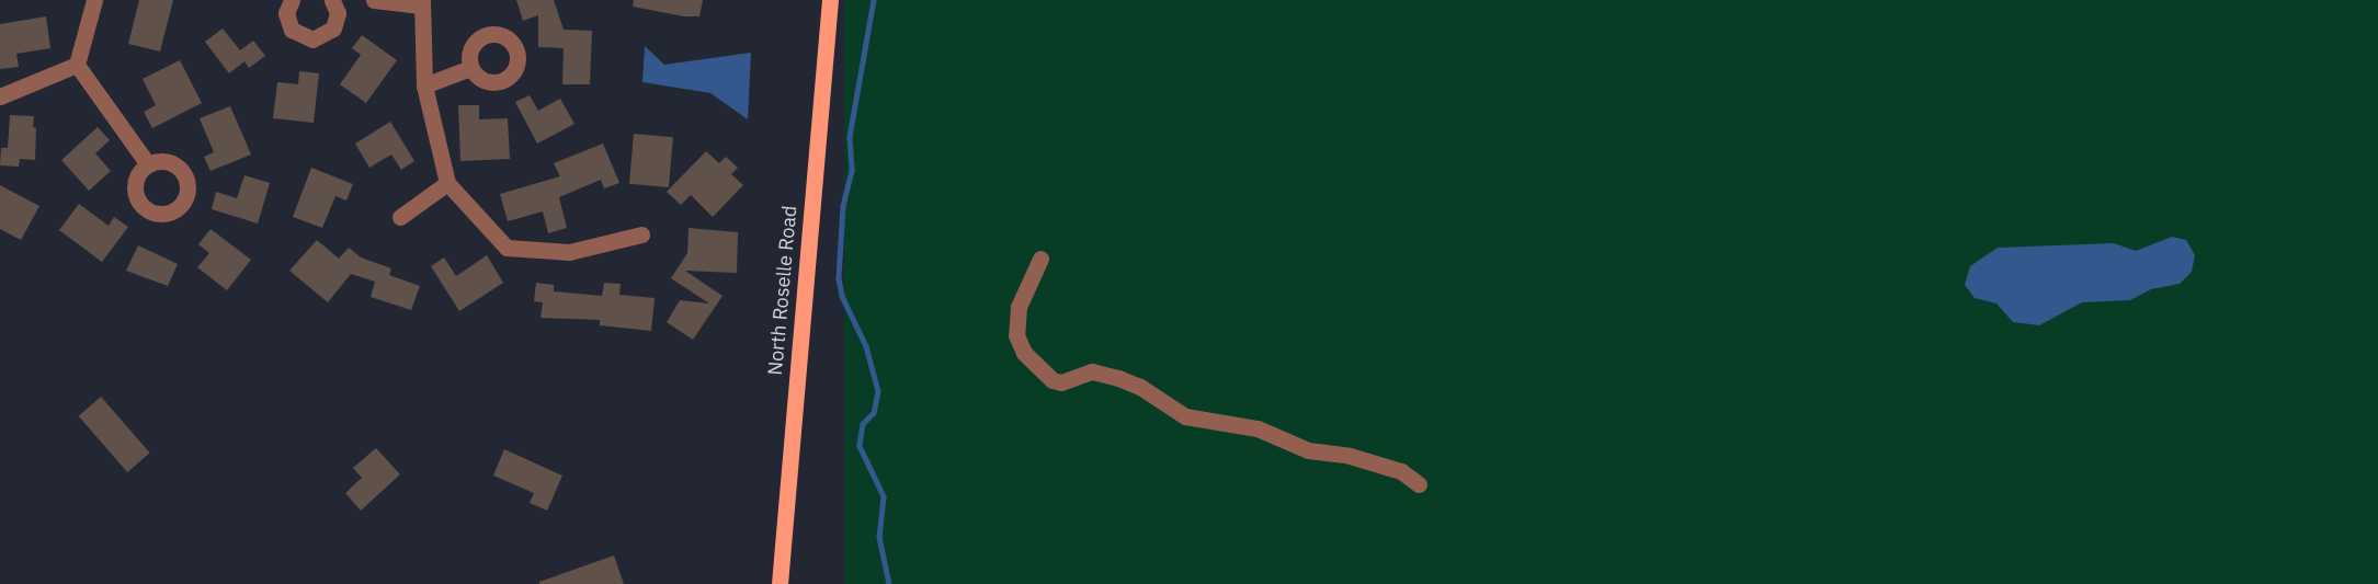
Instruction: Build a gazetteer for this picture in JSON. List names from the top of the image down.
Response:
{
  "streets": {
    "main road": ["North Roselle Road"]
  }
}
